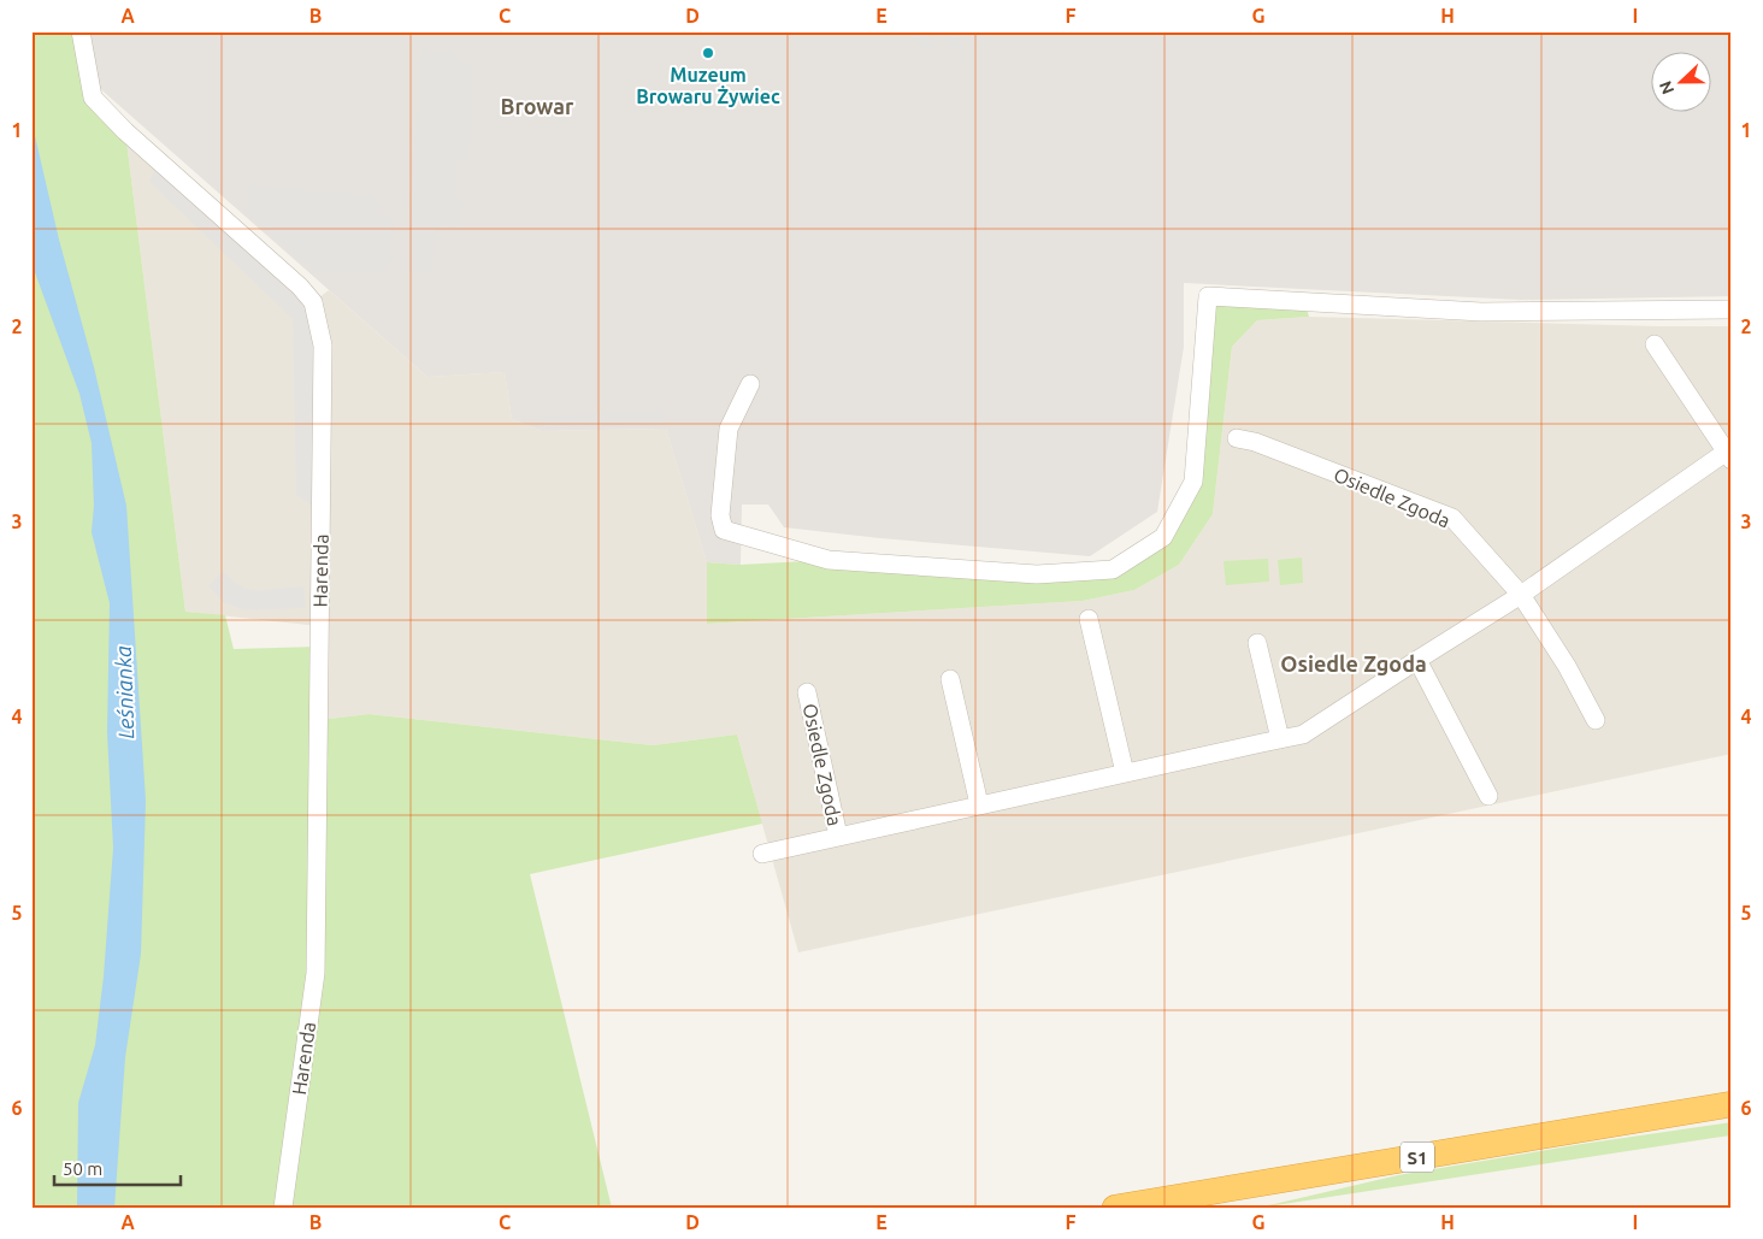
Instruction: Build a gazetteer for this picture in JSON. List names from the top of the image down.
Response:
{
  "streets": {
    "highway": ["S1"],
    "street": ["Osiedle Zgoda", "Harenda"]
  },
  "districts": ["Browar", "Osiedle Zgoda"],
  "water": ["Leśnianka"],
  "places": ["Muzeum Browaru Żywiec"],
  "scale_bar": "50 m",
  "north": "left",
  "grid": {
    "columns": [
      "A",
      "B",
      "C",
      "D",
      "E",
      "F",
      "G",
      "H",
      "I"
    ],
    "rows": [
      "1",
      "2",
      "3",
      "4",
      "5",
      "6"
    ]
  }
}
